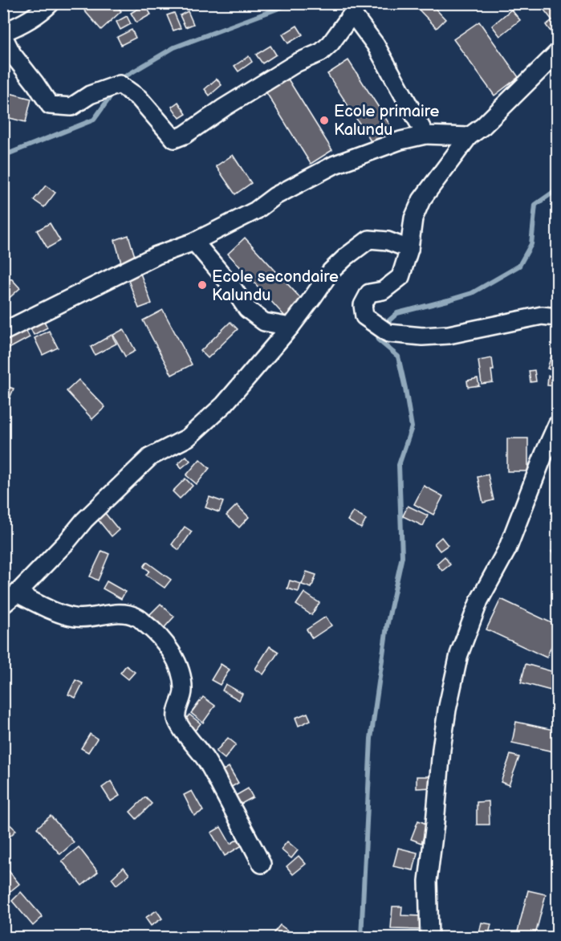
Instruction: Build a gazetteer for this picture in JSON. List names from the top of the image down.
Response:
{
  "places": ["Ecole primaire Kalundu", "Ecole secondaire Kalundu"]
}
